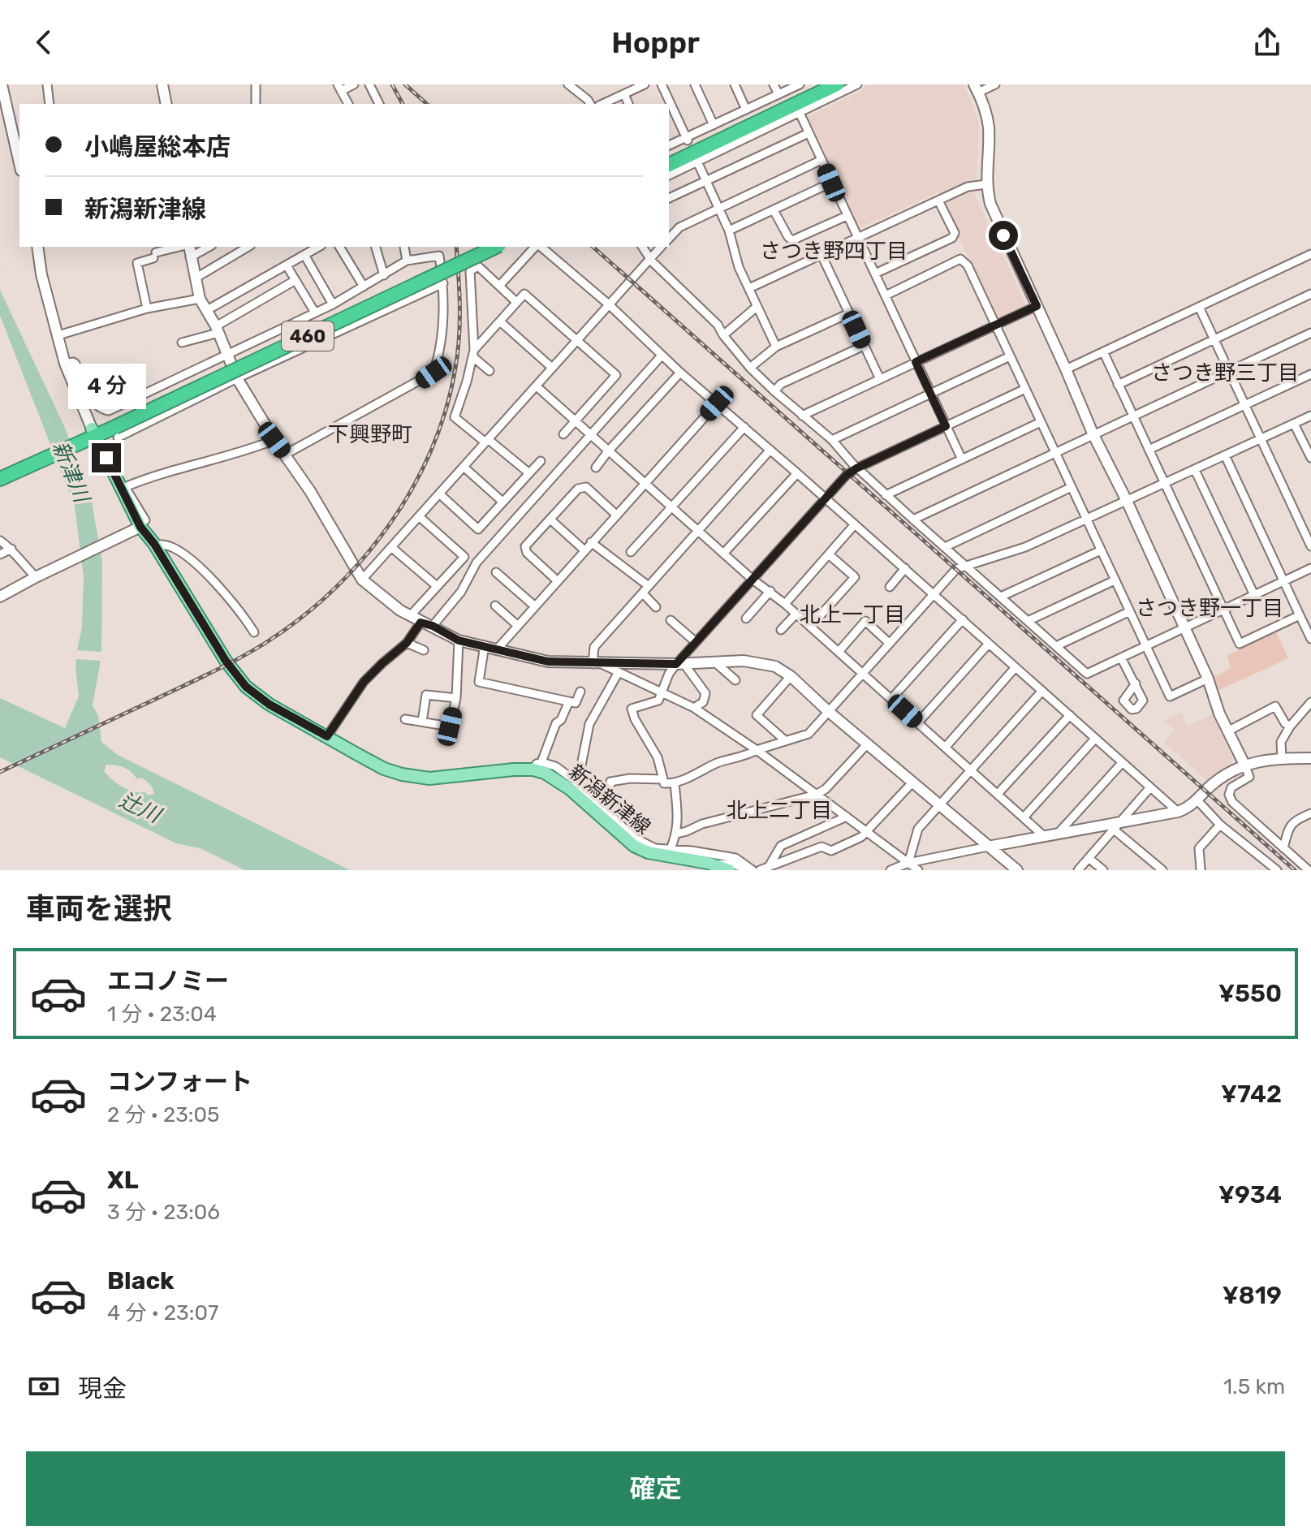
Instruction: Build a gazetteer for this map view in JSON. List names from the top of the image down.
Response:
{
  "streets": {
    "highway": ["460"],
    "main road": ["新潟新津線"]
  },
  "crossings": [
    ["460", "新潟新津線"]
  ],
  "districts": [
    "さつき野四丁目",
    "さつき野三丁目",
    "下興野町",
    "さつき野一丁目",
    "北上一丁目",
    "北上二丁目"
  ],
  "water": ["新津川", "辻川"],
  "page": {
    "header": "Hoppr",
    "banner": ["小嶋屋総本店", "新潟新津線"],
    "bubble": "4 分",
    "heading": "車両を選択",
    "list": [
      {
        "name": "エコノミー",
        "note": "1 分 · 23:04",
        "value": "¥550"
      },
      {
        "name": "コンフォート",
        "note": "2 分 · 23:05",
        "value": "¥742"
      },
      {
        "name": "XL",
        "note": "3 分 · 23:06",
        "value": "¥934"
      },
      {
        "name": "Black",
        "note": "4 分 · 23:07",
        "value": "¥819"
      }
    ],
    "pay": ["現金", "1.5 km"],
    "buttons": "確定"
  }
}
